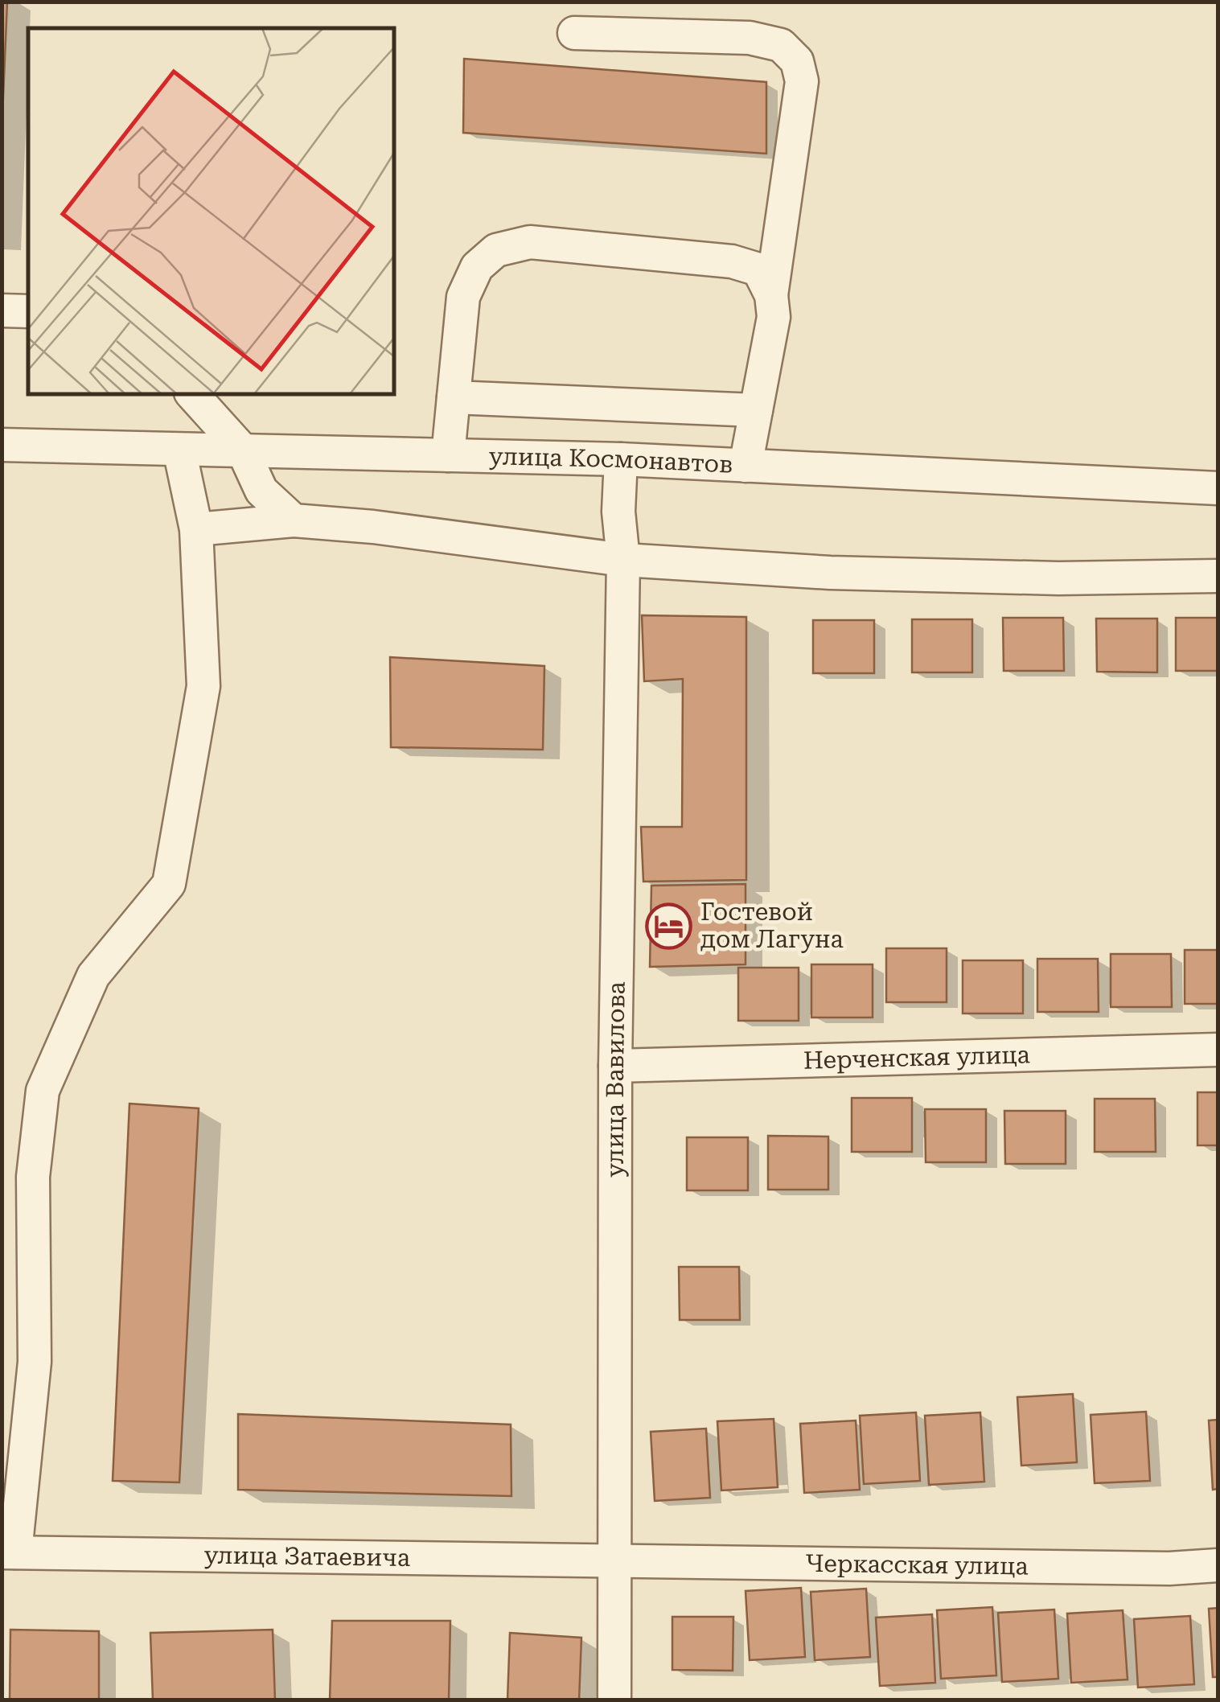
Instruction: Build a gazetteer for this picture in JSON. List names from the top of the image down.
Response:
{
  "streets": {
    "street": [
      "улица Космонавтов",
      "Нерченская улица",
      "улица Вавилова",
      "улица Затаевича",
      "Черкасская улица"
    ]
  },
  "crossings": [
    ["улица Космонавтов", "улица Вавилова"],
    ["Нерченская улица", "улица Вавилова"],
    ["улица Вавилова", "улица Затаевича"],
    ["улица Вавилова", "Черкасская улица"],
    ["улица Затаевича", "Черкасская улица"]
  ],
  "places": {
    "hotel": ["Гостевой дом Лагуна"]
  }
}
